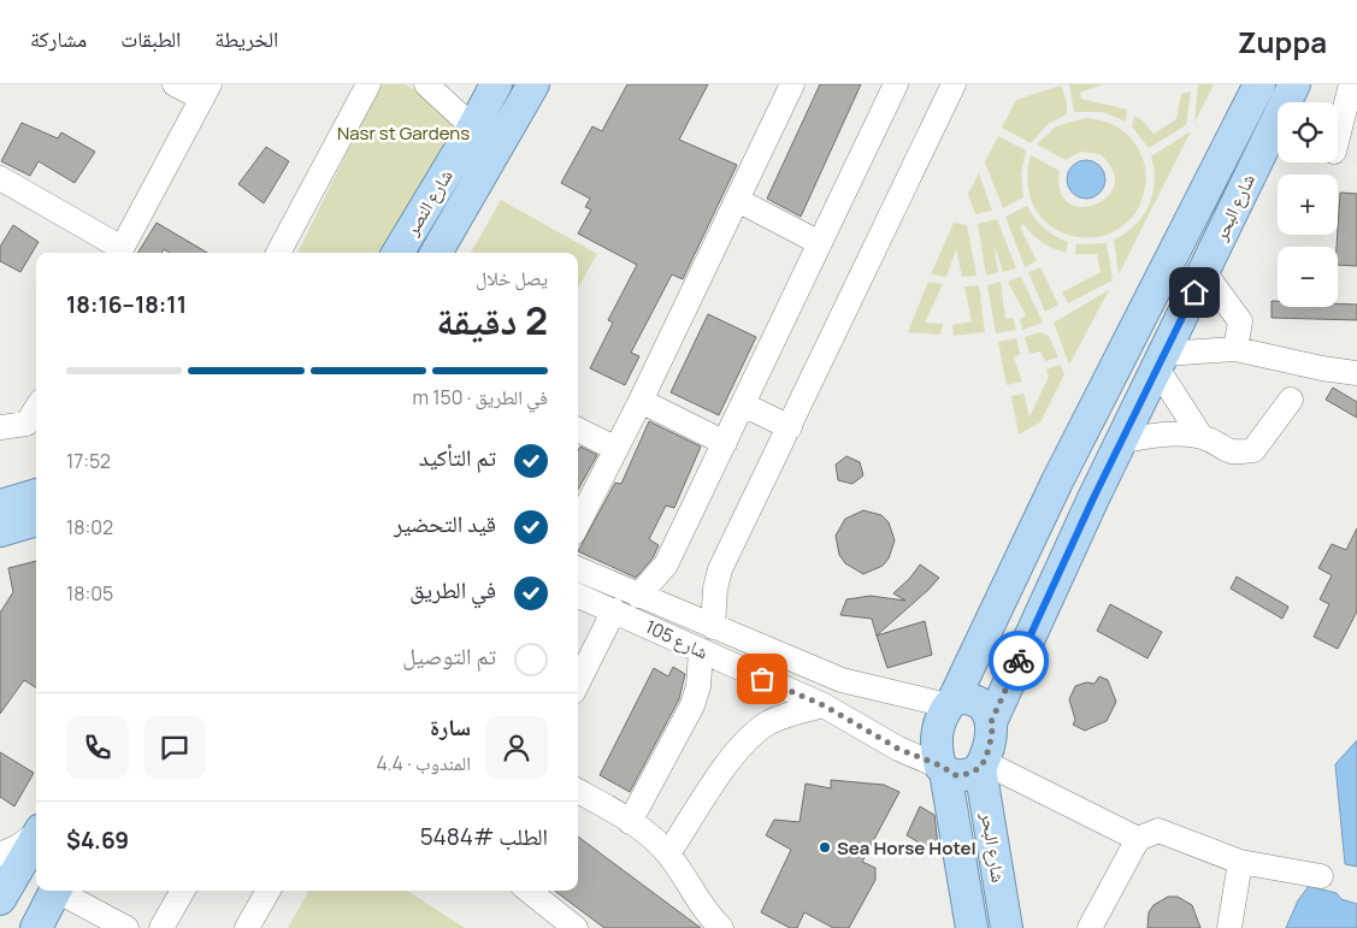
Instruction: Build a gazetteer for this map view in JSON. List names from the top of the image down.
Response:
{
  "streets": {
    "main road": ["شارع النصر", "شارع البحر"],
    "street": ["شارع 105"]
  },
  "crossings": [
    ["شارع البحر", "شارع 105"]
  ],
  "parks": ["Nasr st Gardens"],
  "places": ["Sea Horse Hotel"],
  "page": {
    "header": "Zuppa",
    "nav": ["الخريطة", "الطبقات", "مشاركة"],
    "map_buttons": ["+", "−"],
    "heading": ["2 دقيقة", "يصل خلال", "18:11–18:16"],
    "panel": [
      "سارة",
      "المندوب · 4.4",
      "الطلب #5484",
      "$4.69"
    ],
    "bar": "في الطريق · 150 m",
    "list": [
      ["تم التأكيد", "17:52"],
      ["قيد التحضير", "18:02"],
      ["في الطريق", "18:05"],
      "تم التوصيل"
    ]
  }
}
